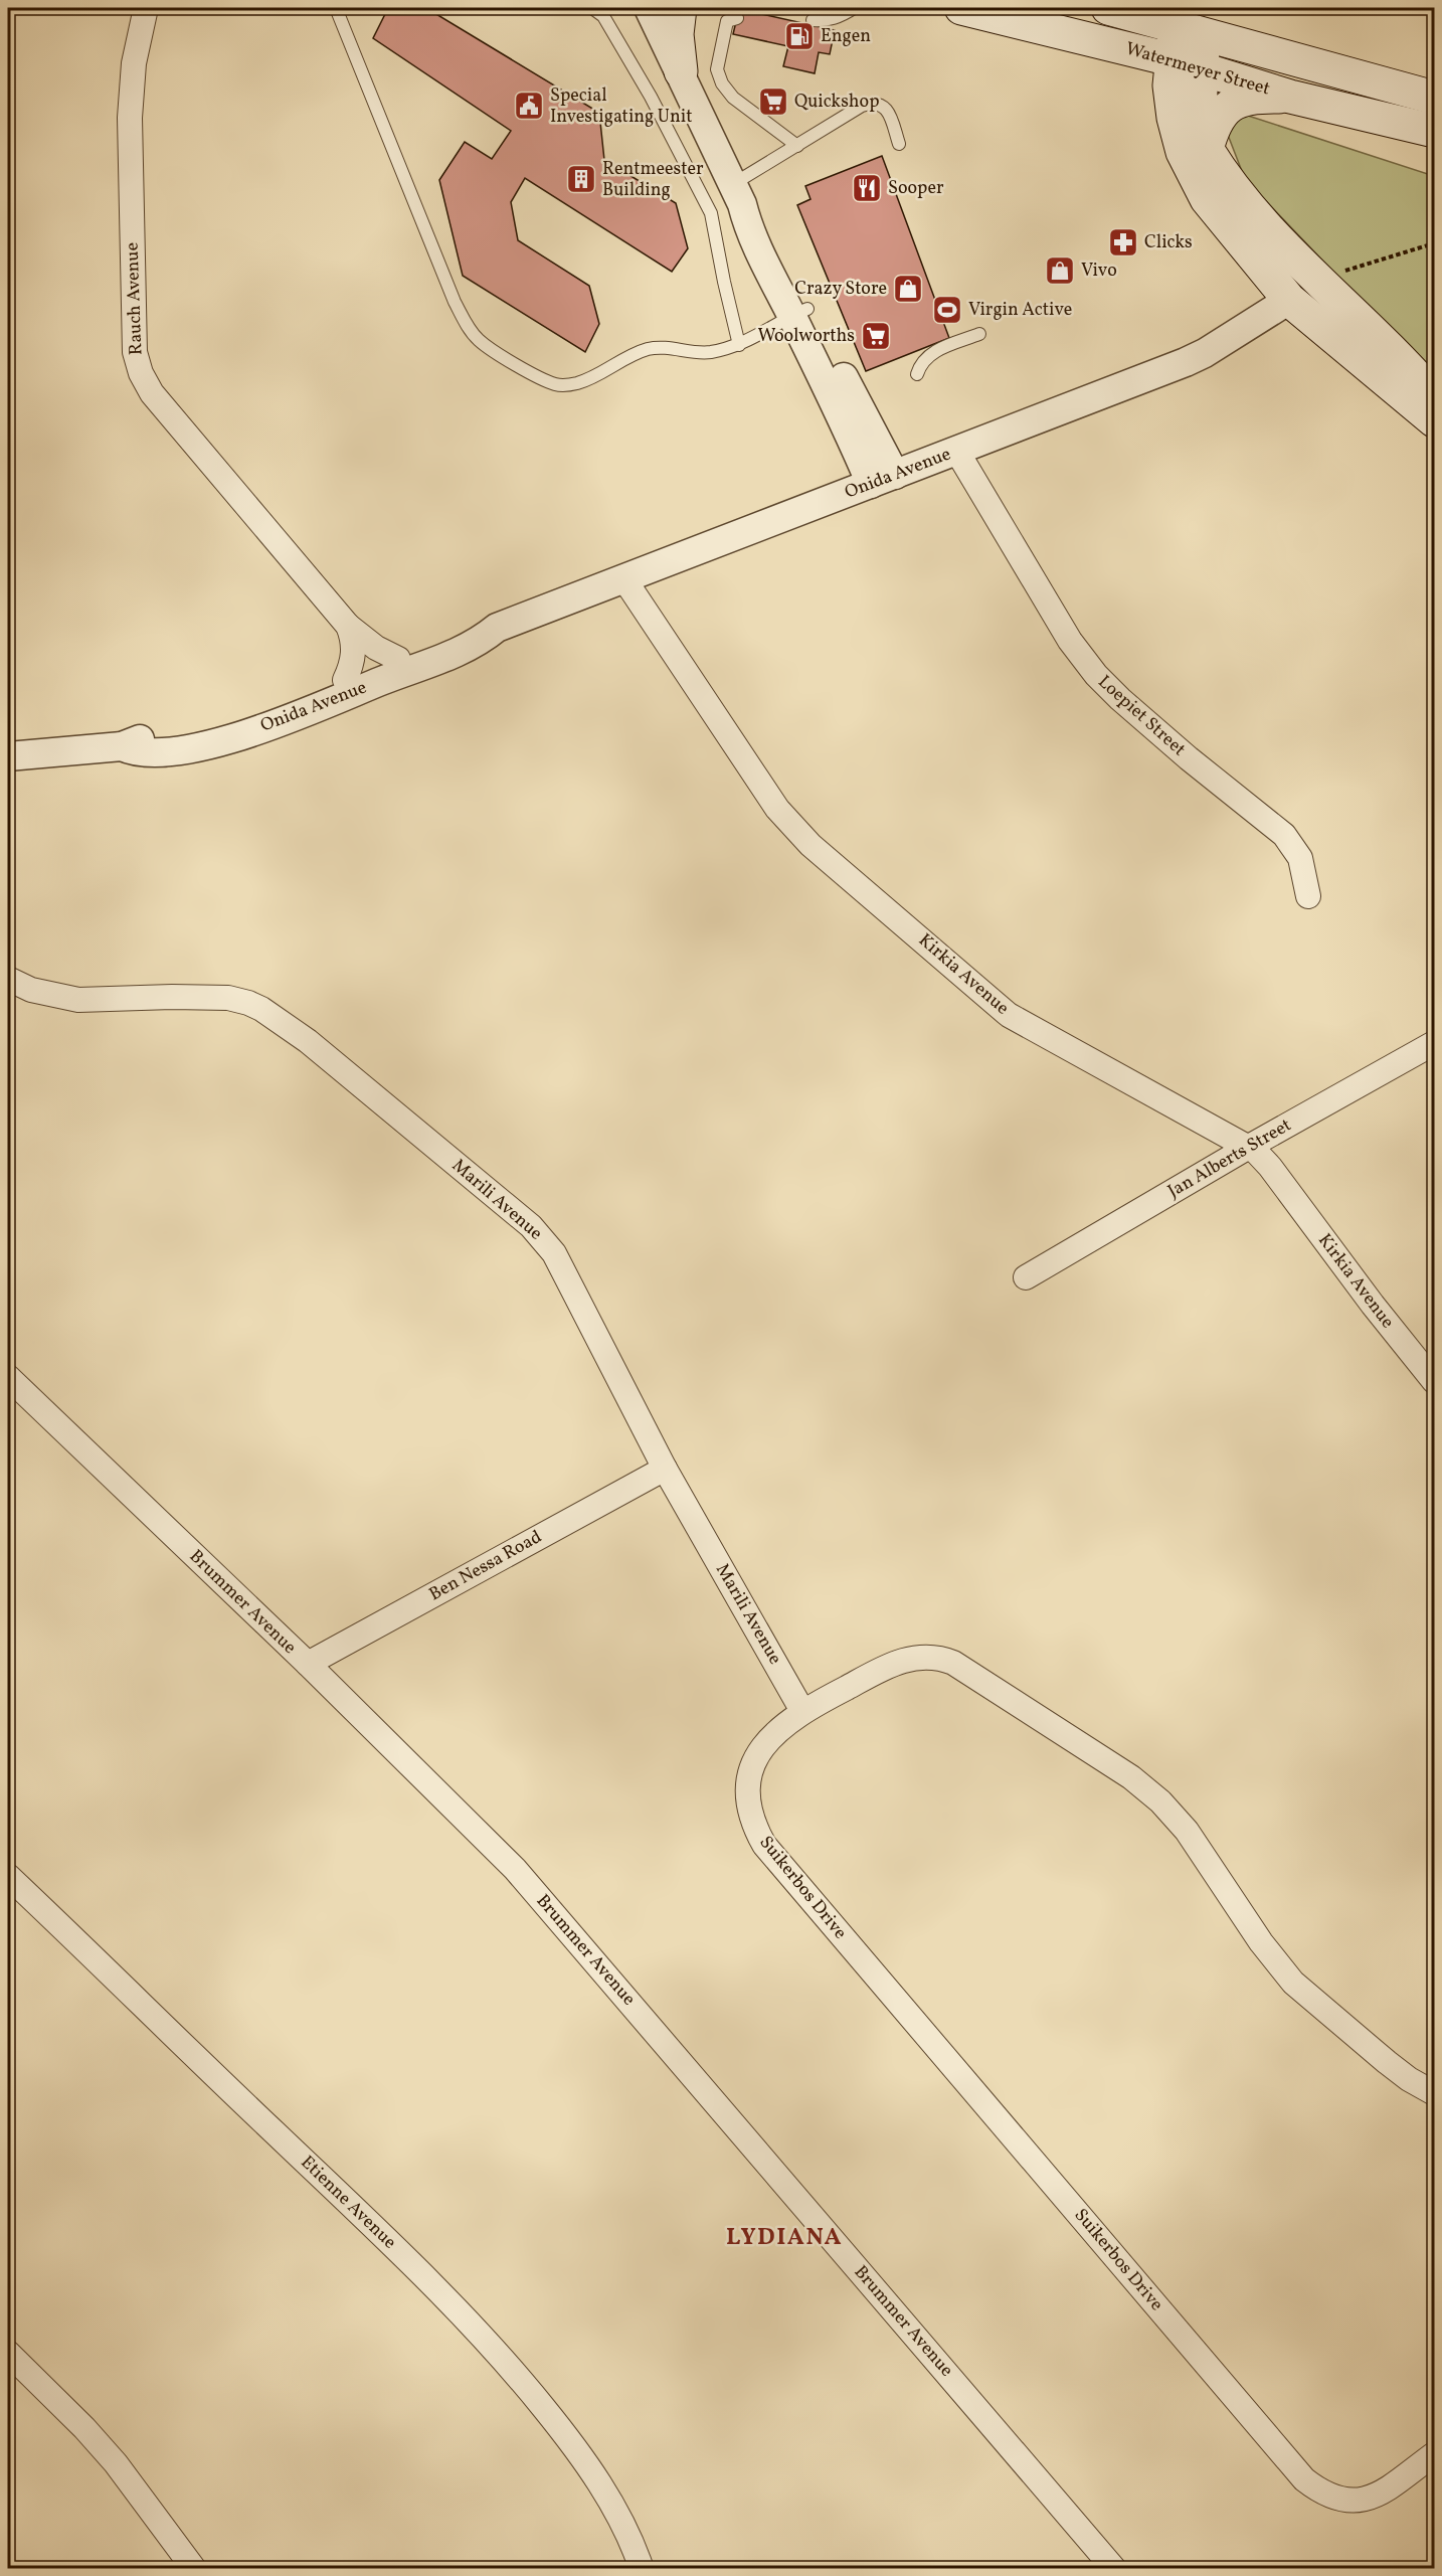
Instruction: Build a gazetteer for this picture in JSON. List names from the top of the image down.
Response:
{
  "streets": {
    "main road": ["Watermeyer Street"],
    "street": [
      "Rauch Avenue",
      "Onida Avenue",
      "Loepiet Street",
      "Kirkia Avenue",
      "Jan Alberts Street",
      "Marili Avenue",
      "Ben Nessa Road",
      "Brummer Avenue",
      "Suikerbos Drive",
      "Etienne Avenue"
    ]
  },
  "crossings": [
    ["Rauch Avenue", "Onida Avenue"],
    ["Onida Avenue", "Loepiet Street"],
    ["Onida Avenue", "Kirkia Avenue"],
    ["Kirkia Avenue", "Jan Alberts Street"],
    ["Marili Avenue", "Ben Nessa Road"],
    ["Marili Avenue", "Suikerbos Drive"],
    ["Ben Nessa Road", "Brummer Avenue"]
  ],
  "districts": ["LYDIANA"],
  "places": {
    "fuel station": ["Engen"],
    "supermarket": ["Quickshop", "Woolworths"],
    "public building": ["Special Investigating Unit"],
    "building": ["Rentmeester Building"],
    "restaurant": ["Sooper"],
    "pharmacy": ["Clicks"],
    "shop": ["Vivo", "Crazy Store"],
    "sports": ["Virgin Active"]
  }
}
